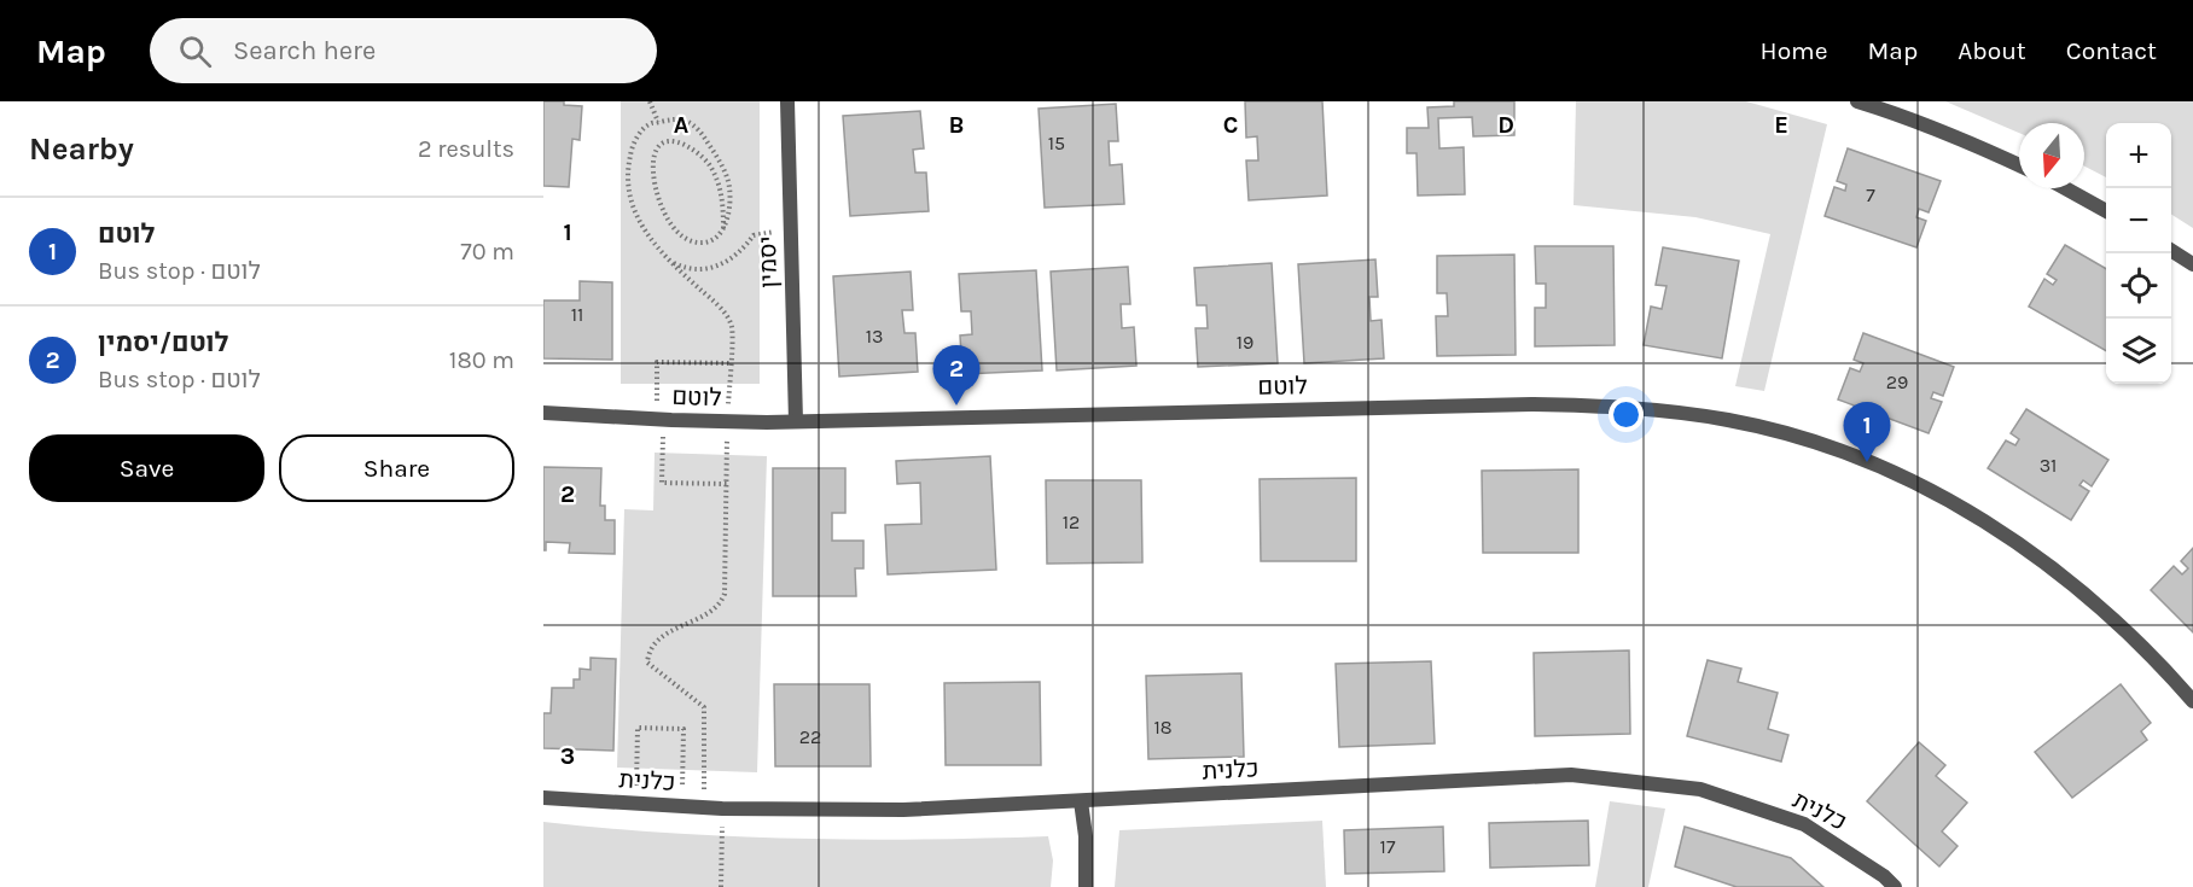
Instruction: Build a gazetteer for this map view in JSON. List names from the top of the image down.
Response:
{
  "streets": {
    "street": ["יסמין", "לוטם", "כלנית"]
  },
  "crossings": [
    ["יסמין", "לוטם"]
  ],
  "house_numbers": [
    "15",
    "7",
    "11",
    "13",
    "19",
    "29",
    "31",
    "12",
    "18",
    "22",
    "17"
  ],
  "north": "bottom",
  "page": {
    "header": "Map",
    "search": "Search here",
    "nav": [
      "Home",
      "Map",
      "About",
      "Contact"
    ],
    "heading": ["Nearby", "2 results"],
    "map_buttons": ["+", "−"],
    "list": [
      {
        "mark": "1",
        "name": "לוטם",
        "note": "Bus stop · לוטם",
        "value": "70 m"
      },
      {
        "mark": "2",
        "name": "לוטם/יסמין",
        "note": "Bus stop · לוטם",
        "value": "180 m"
      }
    ],
    "pins": ["2", "1"],
    "buttons": ["Save", "Share"]
  },
  "grid": {
    "columns": [
      "A",
      "B",
      "C",
      "D",
      "E"
    ],
    "rows": ["1", "2", "3"]
  }
}
